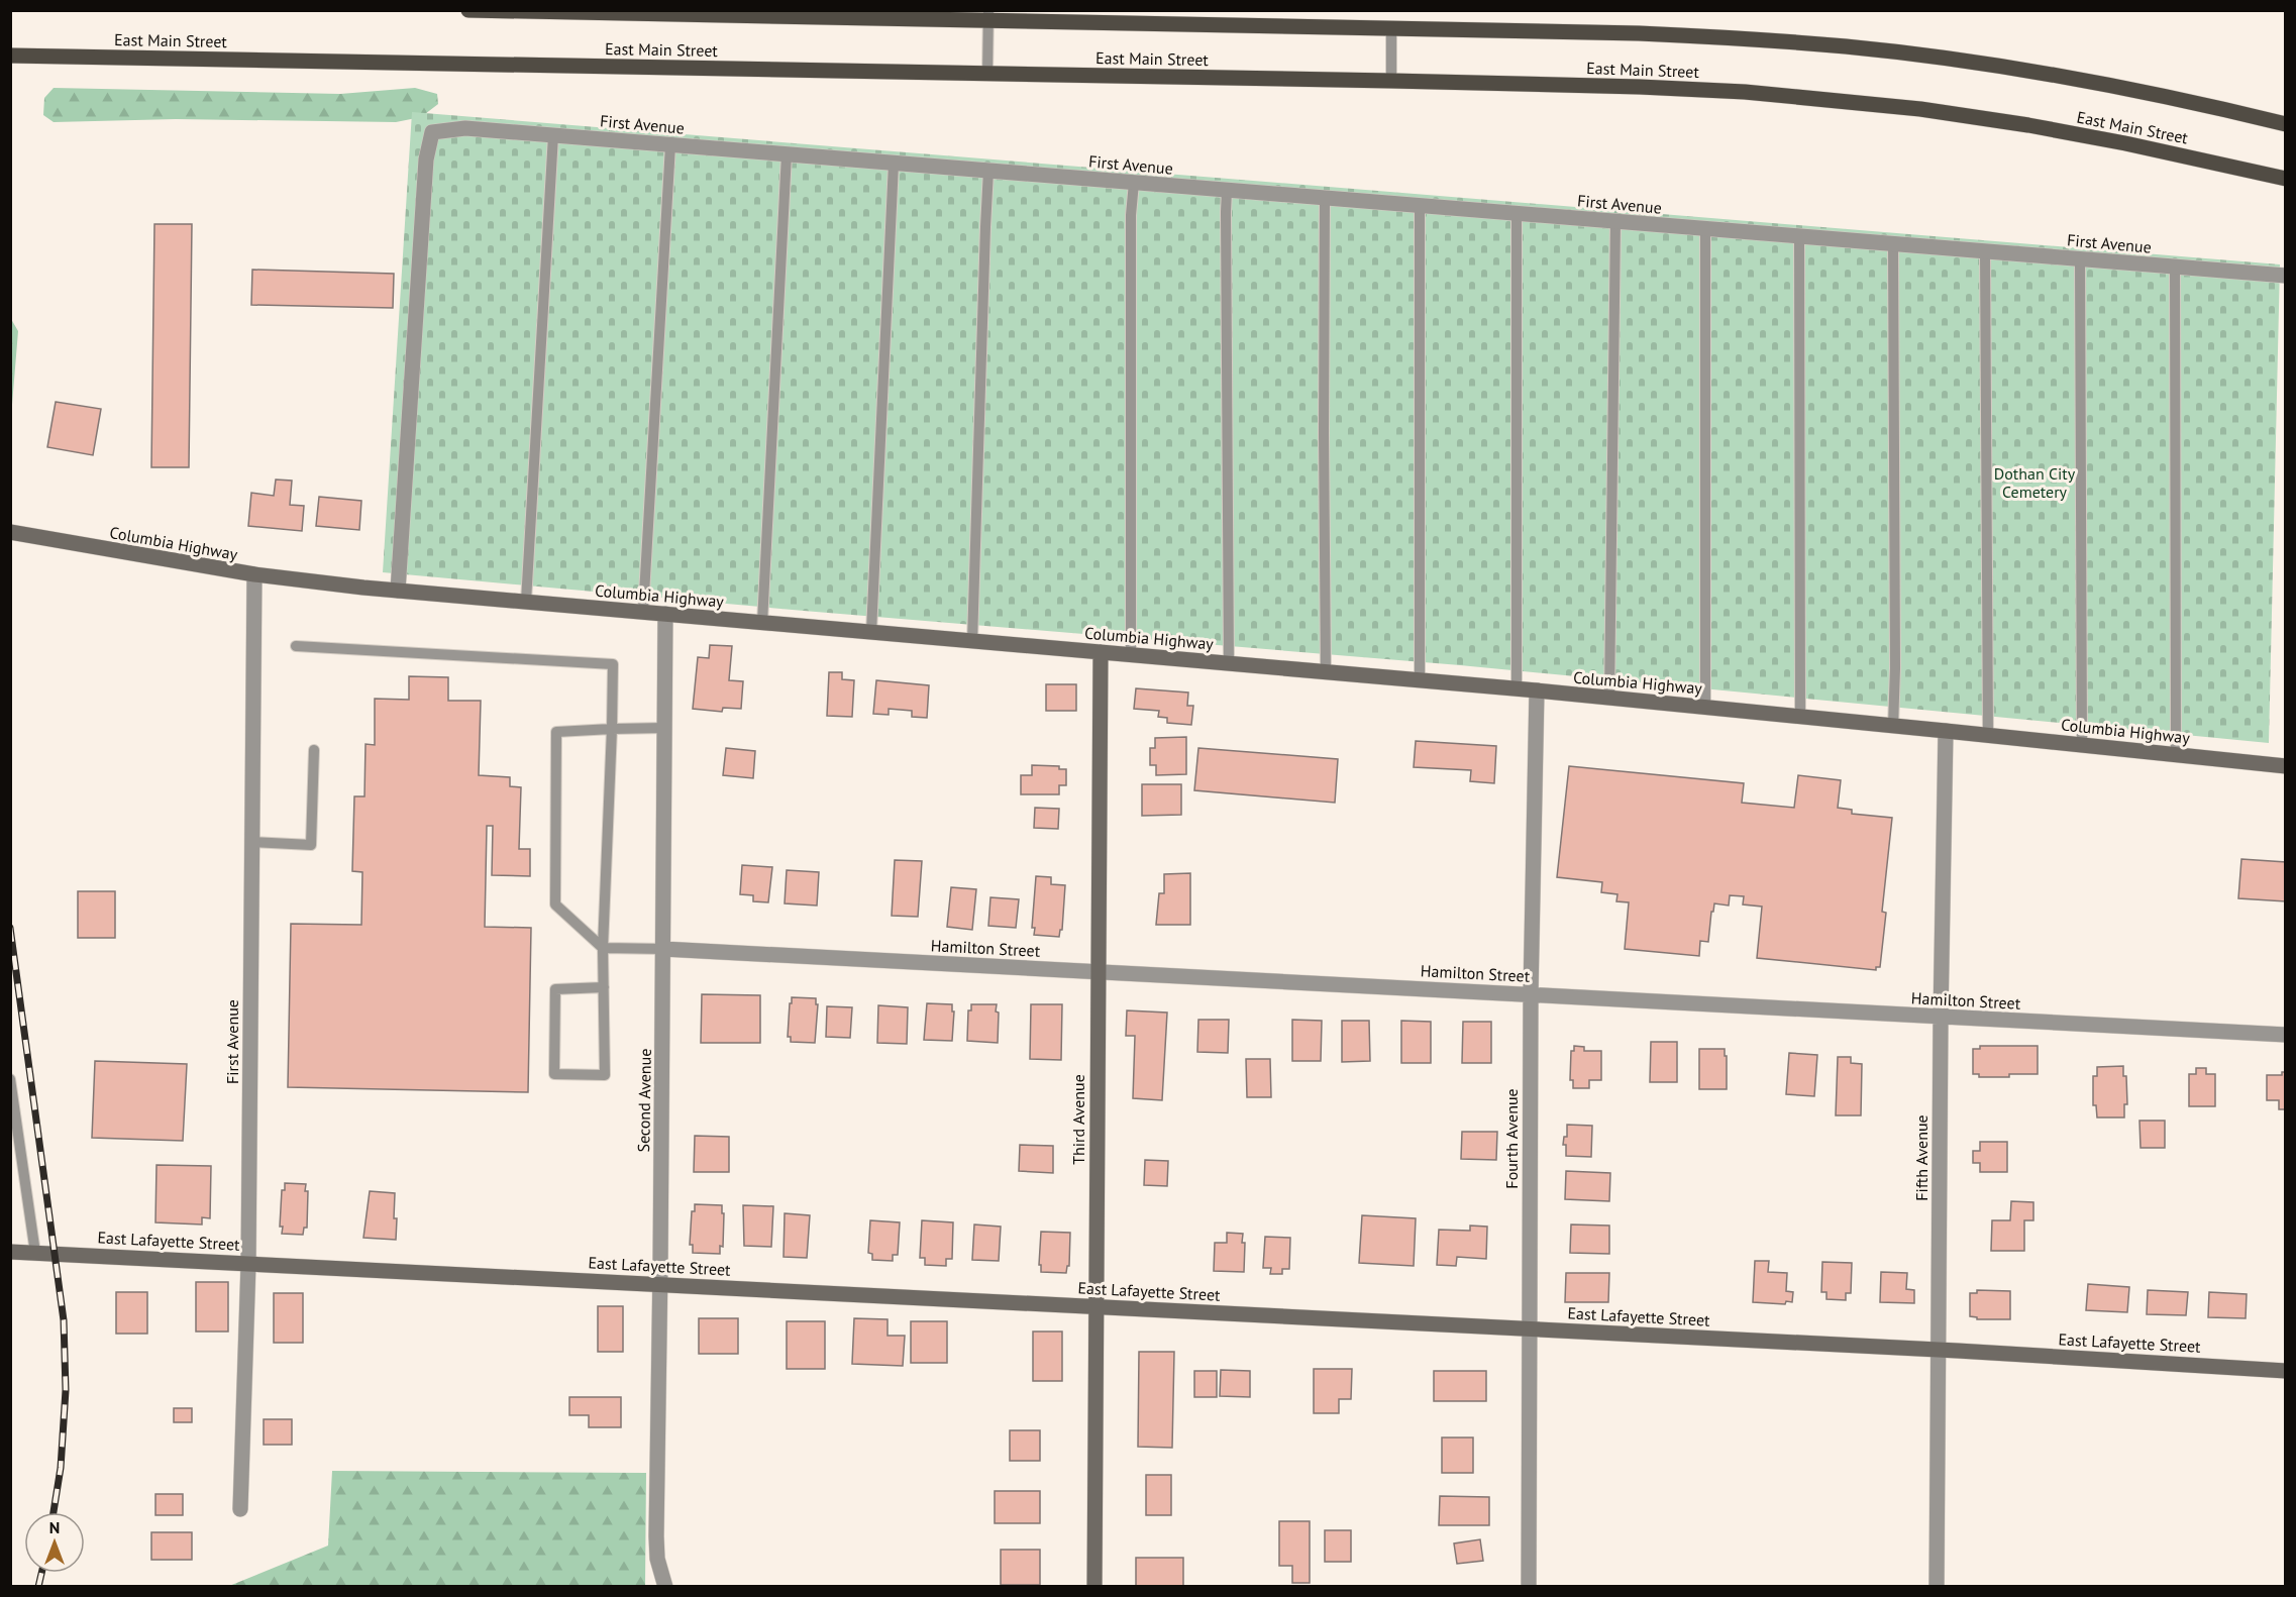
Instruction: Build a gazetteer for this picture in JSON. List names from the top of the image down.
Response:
{
  "streets": {
    "main road": ["East Main Street"],
    "street": [
      "First Avenue",
      "Columbia Highway",
      "Hamilton Street",
      "Second Avenue",
      "Third Avenue",
      "Fourth Avenue",
      "Fifth Avenue",
      "East Lafayette Street"
    ]
  },
  "crossings": [
    ["First Avenue", "Columbia Highway"],
    ["First Avenue", "East Lafayette Street"],
    ["Columbia Highway", "Second Avenue"],
    ["Columbia Highway", "Third Avenue"],
    ["Columbia Highway", "Fourth Avenue"],
    ["Columbia Highway", "Fifth Avenue"],
    ["Hamilton Street", "Second Avenue"],
    ["Hamilton Street", "Third Avenue"],
    ["Hamilton Street", "Fourth Avenue"],
    ["Hamilton Street", "Fifth Avenue"],
    ["Second Avenue", "East Lafayette Street"],
    ["Third Avenue", "East Lafayette Street"],
    ["Fourth Avenue", "East Lafayette Street"],
    ["Fifth Avenue", "East Lafayette Street"]
  ],
  "parks": ["Dothan City Cemetery"],
  "north": "top"
}
